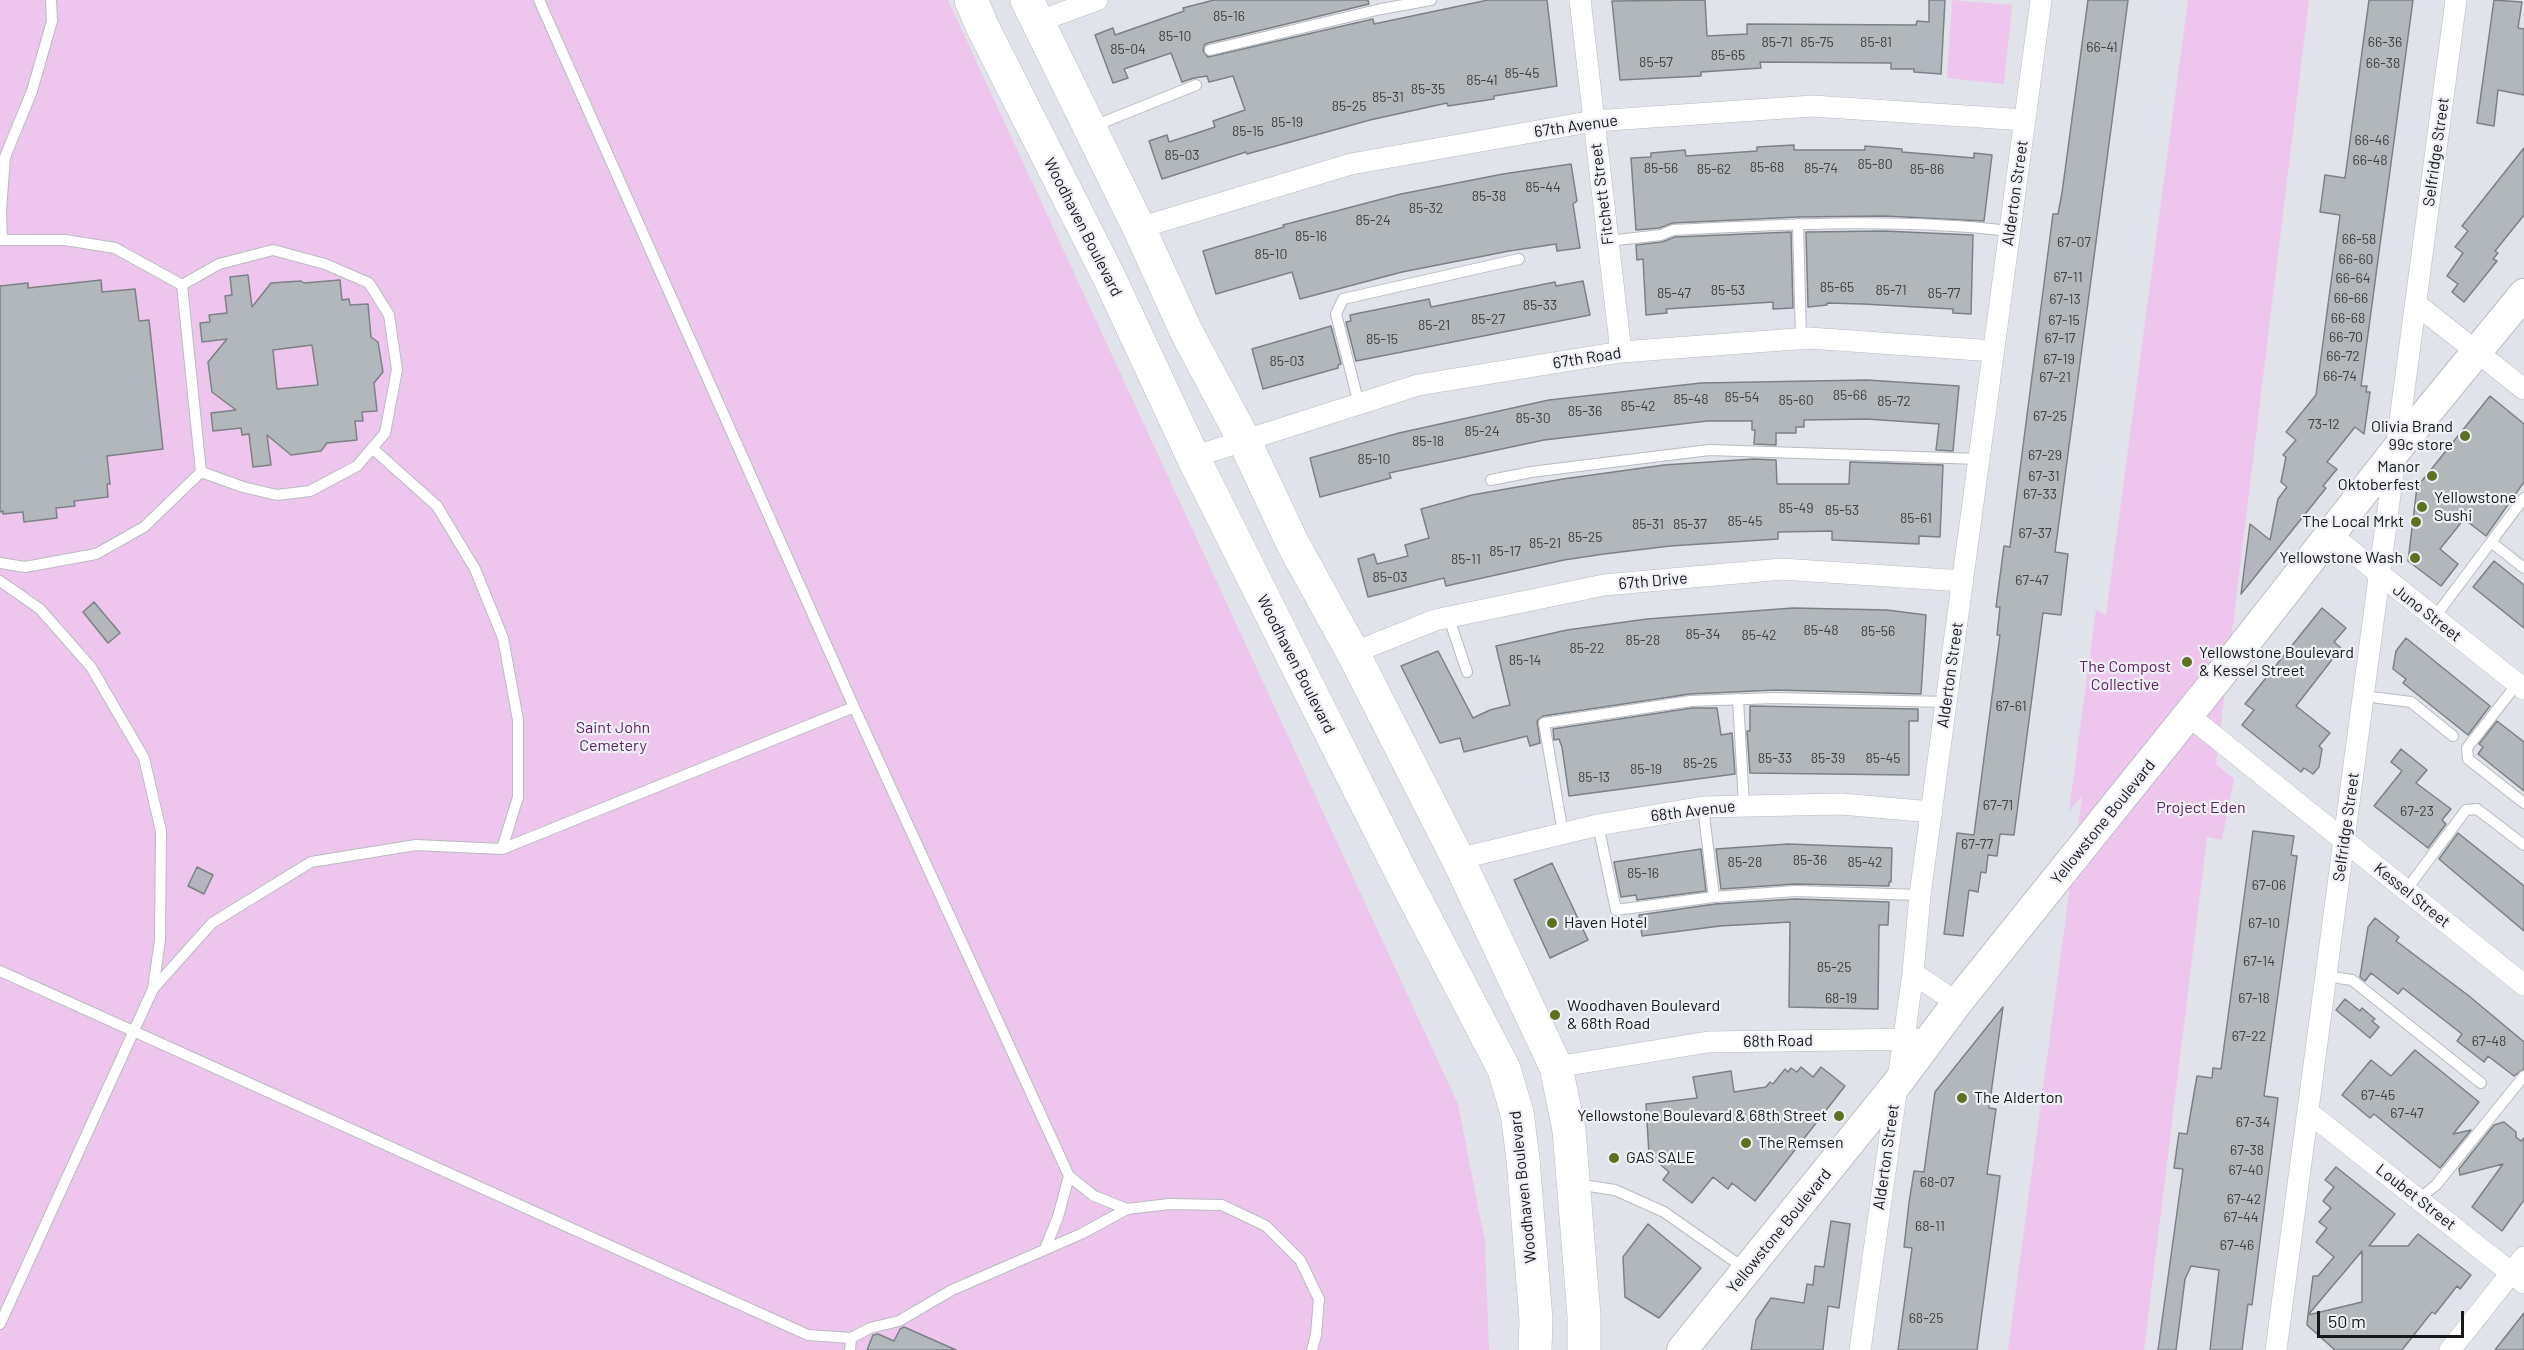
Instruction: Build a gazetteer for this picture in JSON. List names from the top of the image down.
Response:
{
  "streets": {
    "main road": ["Woodhaven Boulevard"],
    "street": [
      "67th Avenue",
      "Selfridge Street",
      "Alderton Street",
      "Fitchett Street",
      "67th Road",
      "67th Drive",
      "Juno Street",
      "68th Avenue",
      "Yellowstone Boulevard",
      "Kessel Street",
      "68th Road",
      "Loubet Street"
    ]
  },
  "crossings": [
    ["67th Avenue", "Alderton Street"],
    ["67th Avenue", "Fitchett Street"],
    ["Selfridge Street", "Juno Street"],
    ["Selfridge Street", "Yellowstone Boulevard"],
    ["Selfridge Street", "Kessel Street"],
    ["Selfridge Street", "Loubet Street"],
    ["Alderton Street", "67th Road"],
    ["Alderton Street", "67th Drive"],
    ["Alderton Street", "68th Avenue"],
    ["Alderton Street", "Yellowstone Boulevard"],
    ["Alderton Street", "68th Road"],
    ["Fitchett Street", "67th Road"],
    ["Woodhaven Boulevard", "67th Road"],
    ["Juno Street", "Yellowstone Boulevard"],
    ["Yellowstone Boulevard", "Kessel Street"],
    ["Yellowstone Boulevard", "68th Road"]
  ],
  "parks": ["The Compost Collective", "Saint John Cemetery", "Project Eden"],
  "places": [
    "Olivia Brand 99c store",
    "Manor Oktoberfest",
    "Yellowstone Sushi",
    "The Local Mrkt",
    "Yellowstone Wash",
    "Yellowstone Boulevard & Kessel Street",
    "Haven Hotel",
    "Woodhaven Boulevard & 68th Road",
    "The Alderton",
    "Yellowstone Boulevard & 68th Street",
    "The Remsen",
    "GAS SALE"
  ],
  "house_numbers": [
    "85-16",
    "85-10",
    "85-71",
    "85-75",
    "85-81",
    "66-36",
    "66-41",
    "85-04",
    "85-65",
    "85-57",
    "66-38",
    "85-45",
    "85-41",
    "85-35",
    "85-31",
    "85-25",
    "85-19",
    "85-15",
    "66-46",
    "85-03",
    "66-48",
    "85-80",
    "85-68",
    "85-56",
    "85-74",
    "85-62",
    "85-86",
    "85-44",
    "85-38",
    "85-32",
    "85-24",
    "85-16",
    "66-58",
    "67-07",
    "85-10",
    "66-60",
    "67-11",
    "66-64",
    "85-65",
    "85-53",
    "85-71",
    "85-47",
    "85-77",
    "66-66",
    "67-13",
    "85-33",
    "66-68",
    "85-27",
    "67-15",
    "85-21",
    "66-70",
    "67-17",
    "85-15",
    "66-72",
    "67-19",
    "85-03",
    "66-74",
    "67-21",
    "85-66",
    "85-54",
    "85-48",
    "85-60",
    "85-72",
    "85-42",
    "85-36",
    "67-25",
    "85-30",
    "73-12",
    "85-24",
    "85-18",
    "67-29",
    "85-10",
    "67-31",
    "67-33",
    "85-49",
    "85-53",
    "85-61",
    "85-45",
    "85-31",
    "85-37",
    "67-37",
    "85-25",
    "85-21",
    "85-17",
    "85-11",
    "85-03",
    "67-47",
    "85-48",
    "85-56",
    "85-34",
    "85-42",
    "85-28",
    "85-22",
    "85-14",
    "67-61",
    "85-33",
    "85-39",
    "85-45",
    "85-25",
    "85-19",
    "85-13",
    "67-71",
    "67-23",
    "67-77",
    "85-36",
    "85-28",
    "85-42",
    "85-16",
    "67-06",
    "67-10",
    "67-14",
    "85-25",
    "68-19",
    "67-18",
    "67-22",
    "67-48",
    "67-45",
    "67-47",
    "67-34",
    "67-38",
    "67-40",
    "68-07",
    "67-42",
    "67-44",
    "68-11",
    "67-46",
    "68-25"
  ],
  "scale_bar": "50 m"
}
